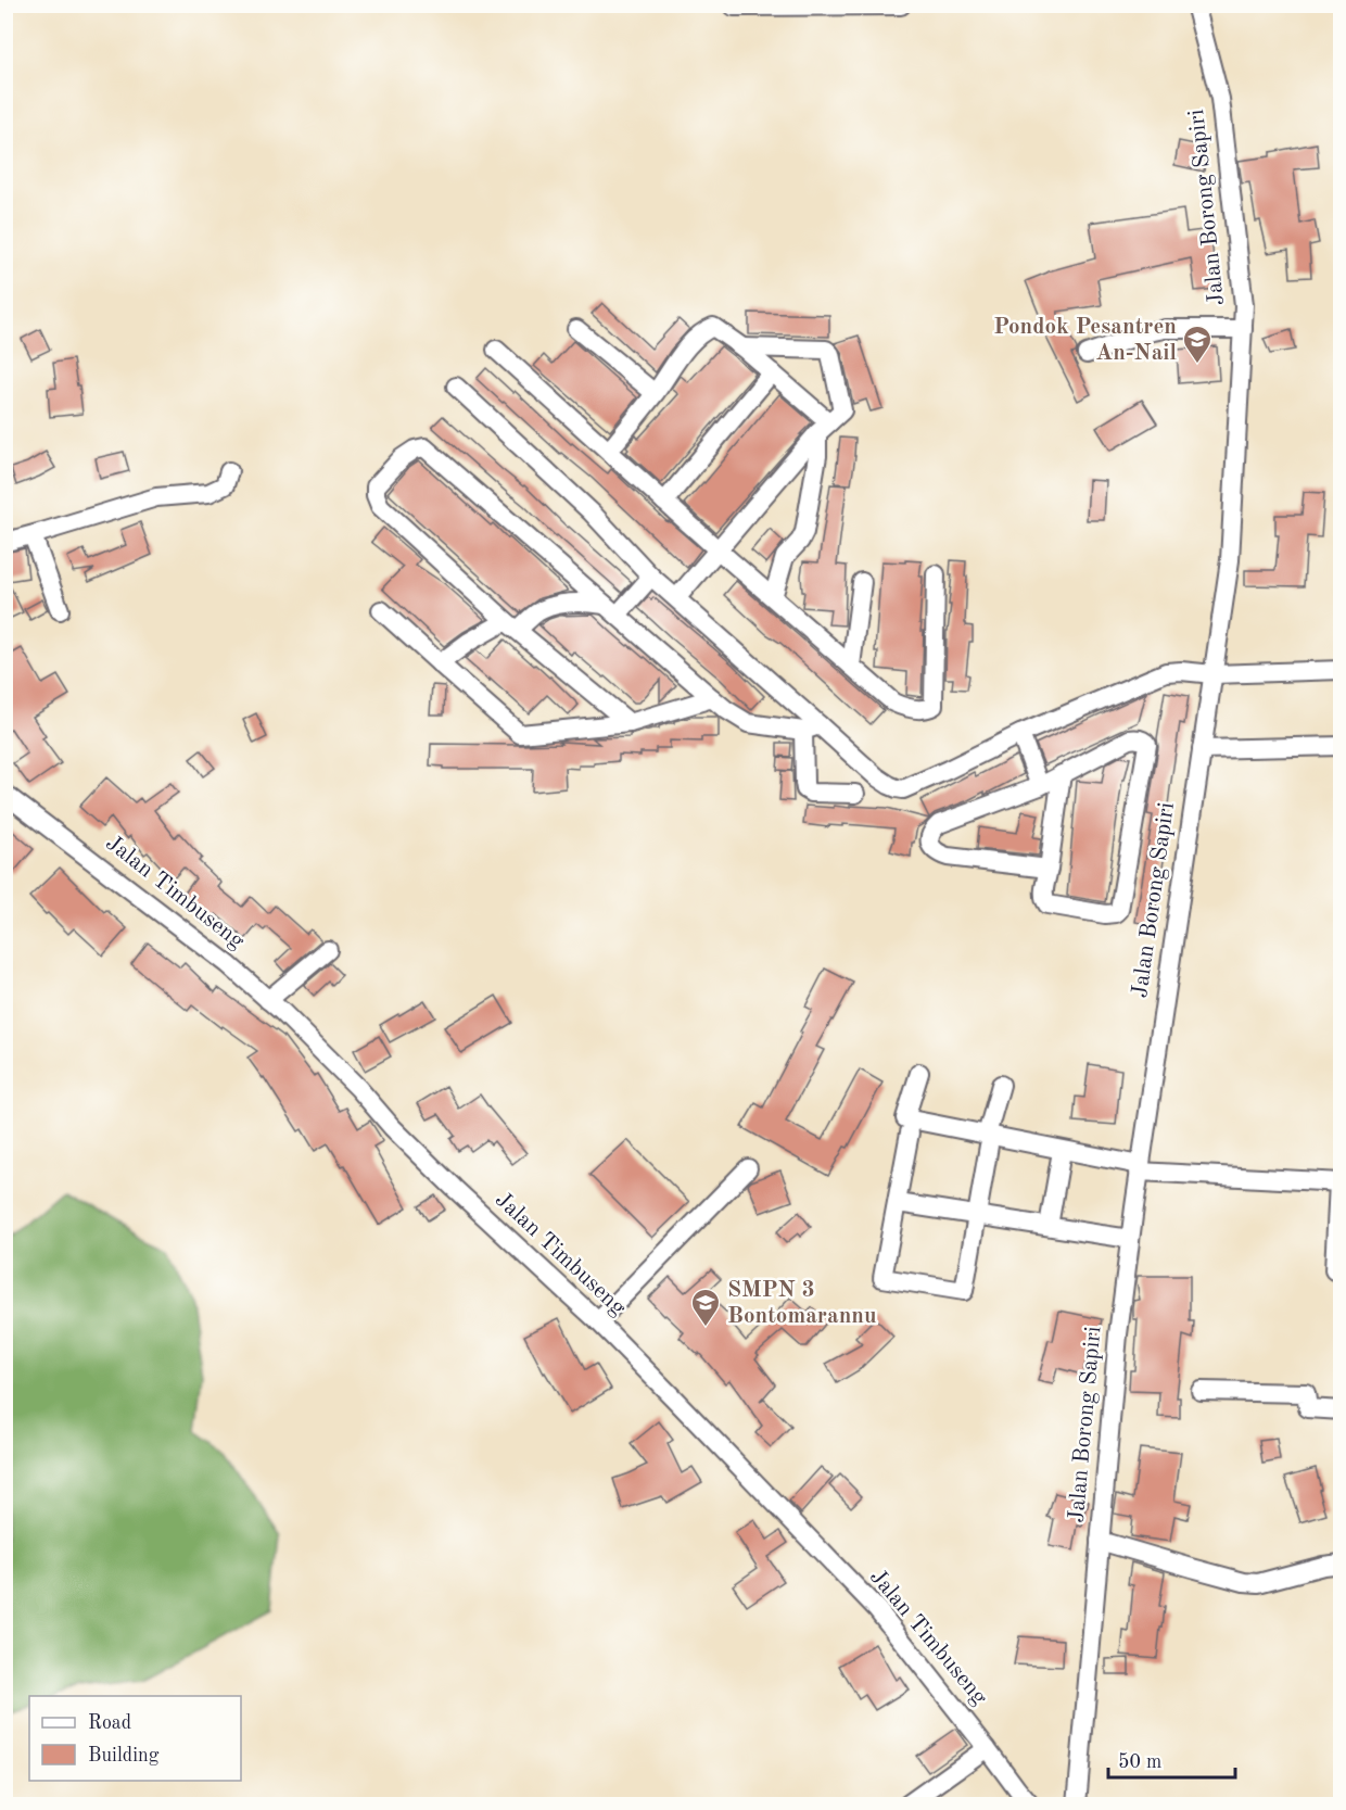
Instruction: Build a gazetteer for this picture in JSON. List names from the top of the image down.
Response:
{
  "streets": {
    "street": ["Jalan Borong Sapiri", "Jalan Timbuseng"]
  },
  "places": {
    "school or university": ["Pondok Pesantren An-Nail", "SMPN 3 Bontomarannu"]
  },
  "legend": ["Road", "Building"],
  "scale_bar": "50 m"
}
